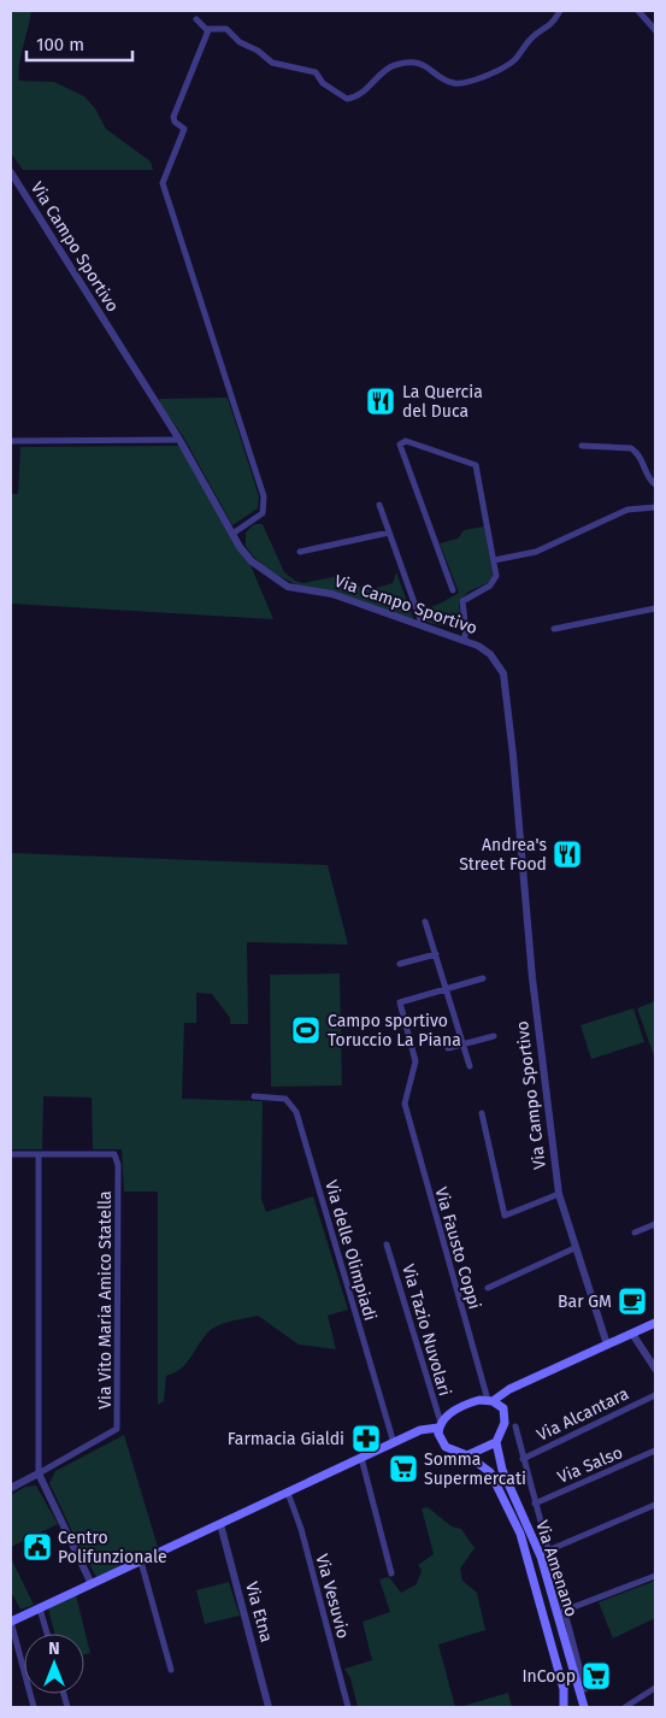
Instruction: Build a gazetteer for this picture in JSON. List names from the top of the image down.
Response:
{
  "streets": {
    "main road": ["Via Amenano"],
    "street": [
      "Via Campo Sportivo",
      "Via Fausto Coppi",
      "Via delle Olimpiadi",
      "Via Vito Maria Amico Statella",
      "Via Tazio Nuvolari",
      "Via Alcantara",
      "Via Salso",
      "Via Vesuvio",
      "Via Etna"
    ]
  },
  "crossings": [
    ["Via Fausto Coppi", "Via Tazio Nuvolari"],
    ["Via Fausto Coppi", "Via Amenano"],
    ["Via Tazio Nuvolari", "Via Amenano"]
  ],
  "places": {
    "restaurant": ["La Quercia del Duca", "Andrea's Street Food"],
    "sports": ["Campo sportivo Toruccio La Piana"],
    "cafe": ["Bar GM"],
    "pharmacy": ["Farmacia Gialdi"],
    "supermarket": ["Somma Supermercati", "InCoop"],
    "public building": ["Centro Polifunzionale"]
  },
  "scale_bar": "100 m",
  "north": "top"
}
